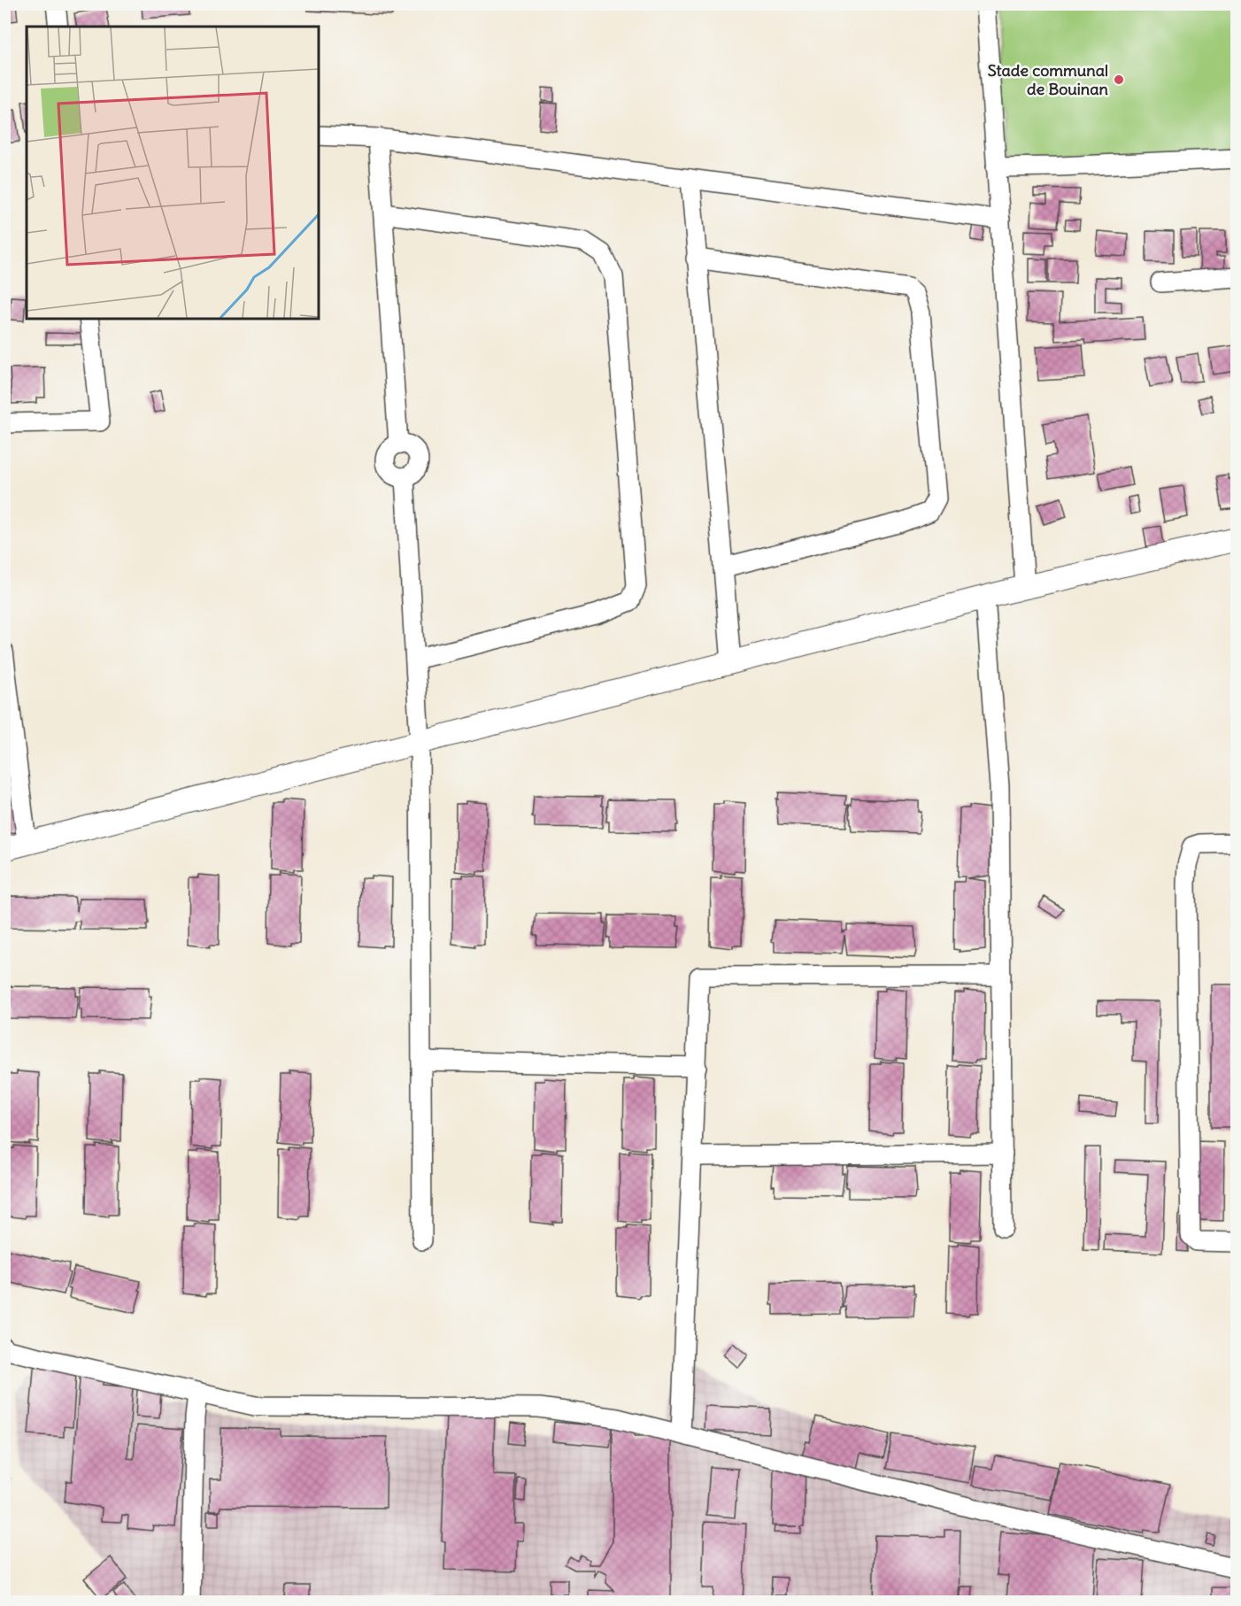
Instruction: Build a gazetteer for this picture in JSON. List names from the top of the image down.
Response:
{
  "places": ["Stade communal de Bouinan"]
}
